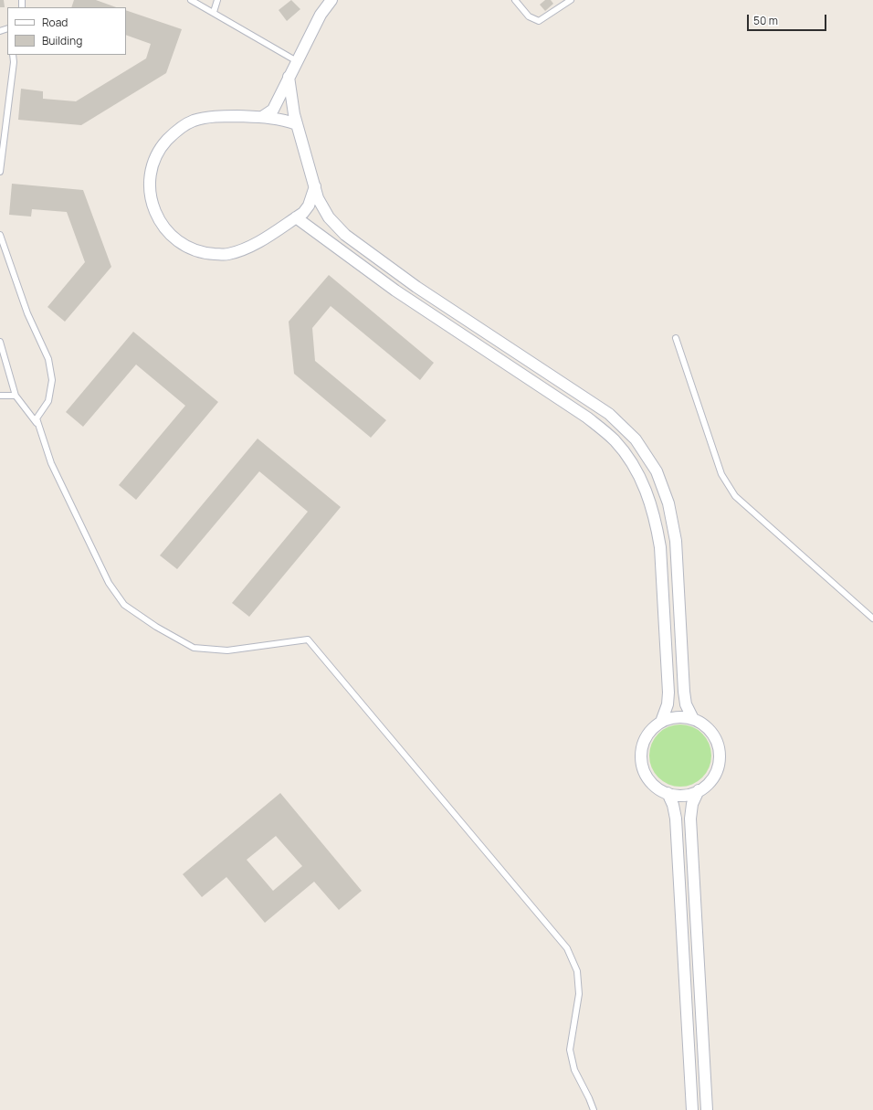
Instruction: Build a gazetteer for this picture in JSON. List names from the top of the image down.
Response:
{
  "legend": ["Road", "Building"],
  "scale_bar": "50 m"
}
